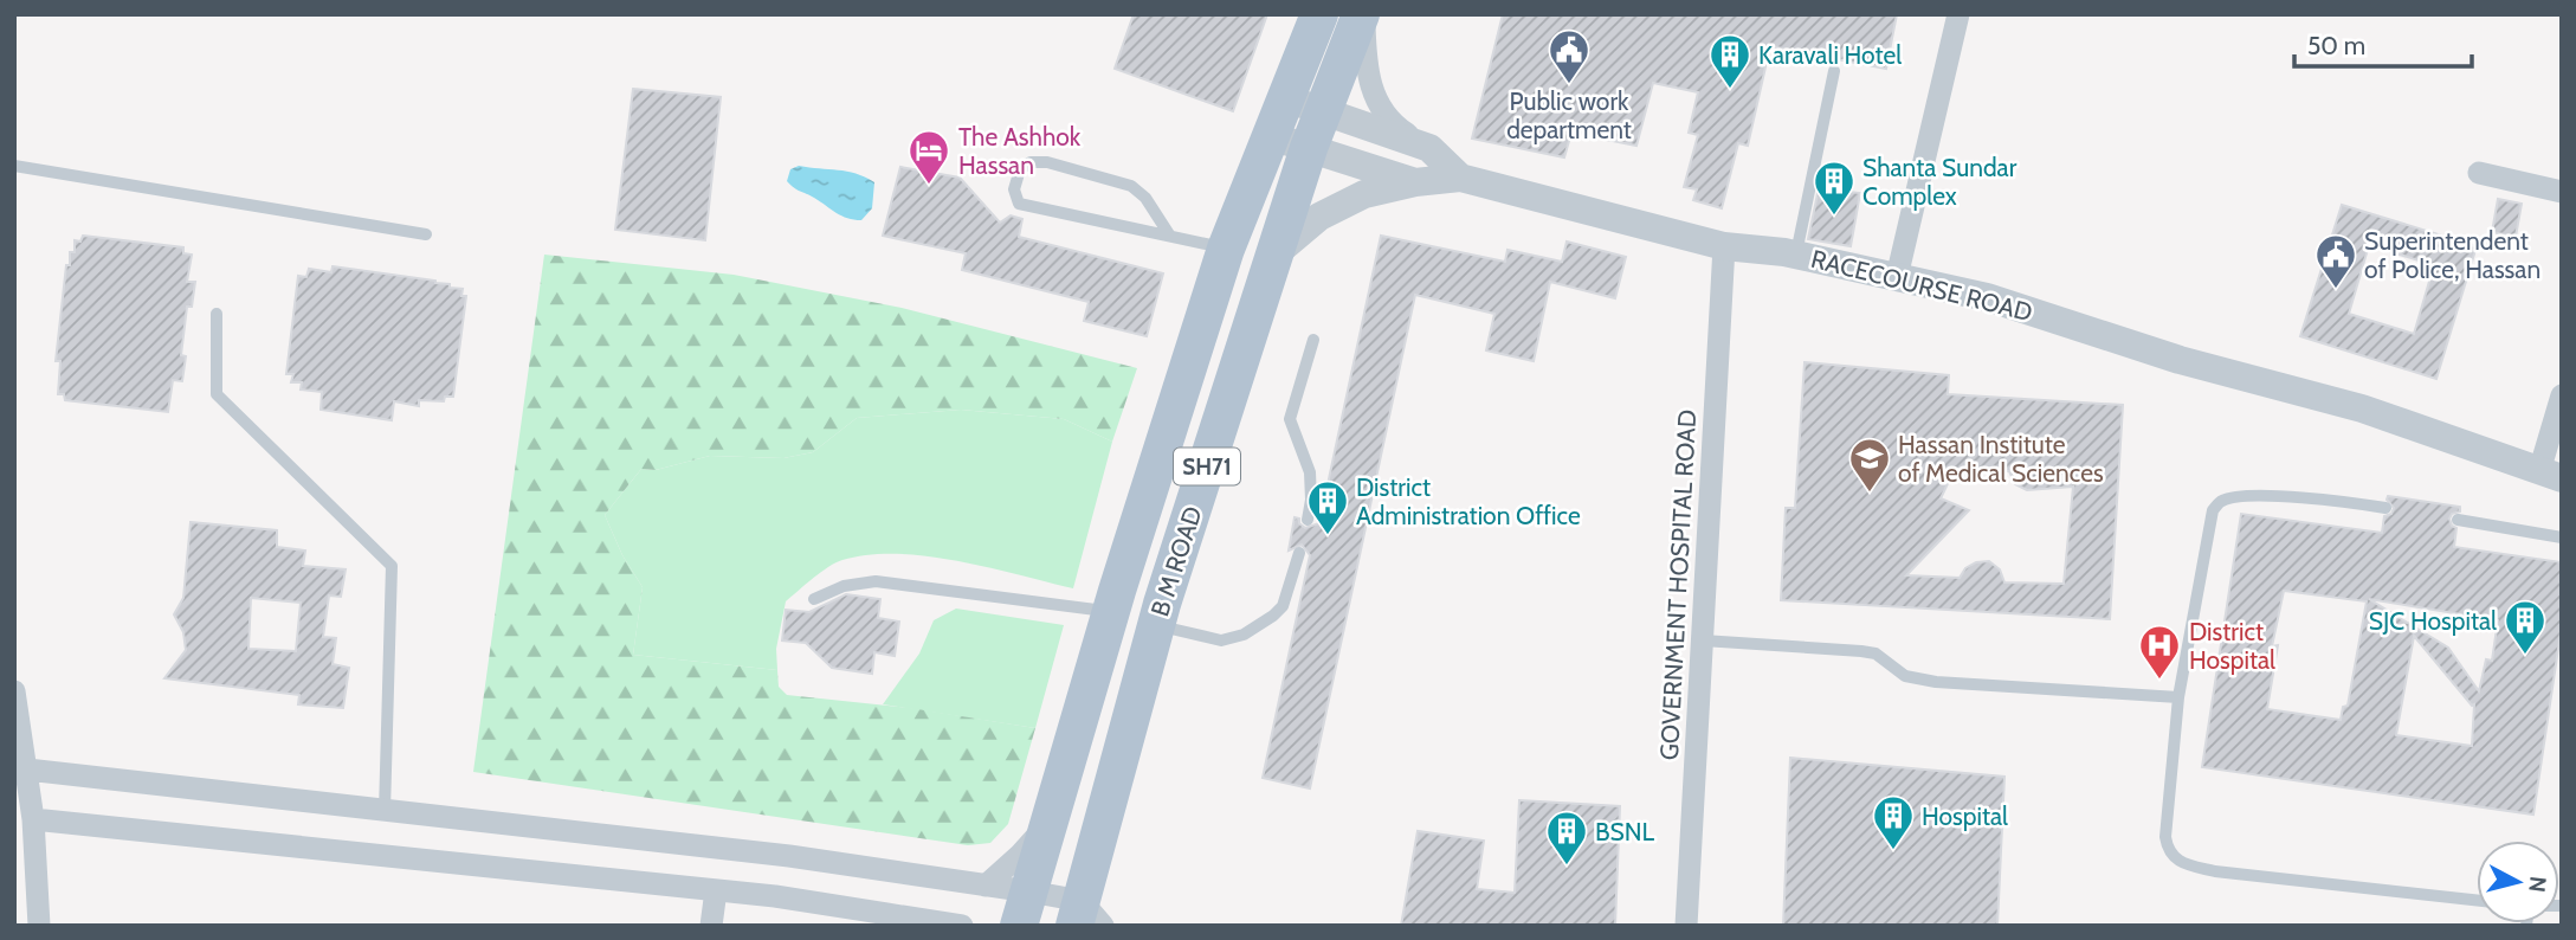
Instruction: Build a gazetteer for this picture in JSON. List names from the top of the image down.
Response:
{
  "streets": {
    "main road": ["SH71", "B M ROAD"],
    "street": ["RACECOURSE ROAD", "GOVERNMENT HOSPITAL ROAD"]
  },
  "crossings": [
    ["RACECOURSE ROAD", "SH71"],
    ["RACECOURSE ROAD", "B M ROAD"],
    ["RACECOURSE ROAD", "GOVERNMENT HOSPITAL ROAD"],
    ["SH71", "B M ROAD"]
  ],
  "places": {
    "public building": ["Public work department", "Superintendent of Police, Hassan"],
    "building": [
      "Karavali Hotel",
      "Shanta Sundar Complex",
      "District Administration Office",
      "SJC Hospital",
      "Hospital",
      "BSNL"
    ],
    "hotel": ["The Ashhok Hassan"],
    "school or university": ["Hassan Institute of Medical Sciences"],
    "hospital": ["District Hospital"]
  },
  "scale_bar": "50 m",
  "north": "right"
}
